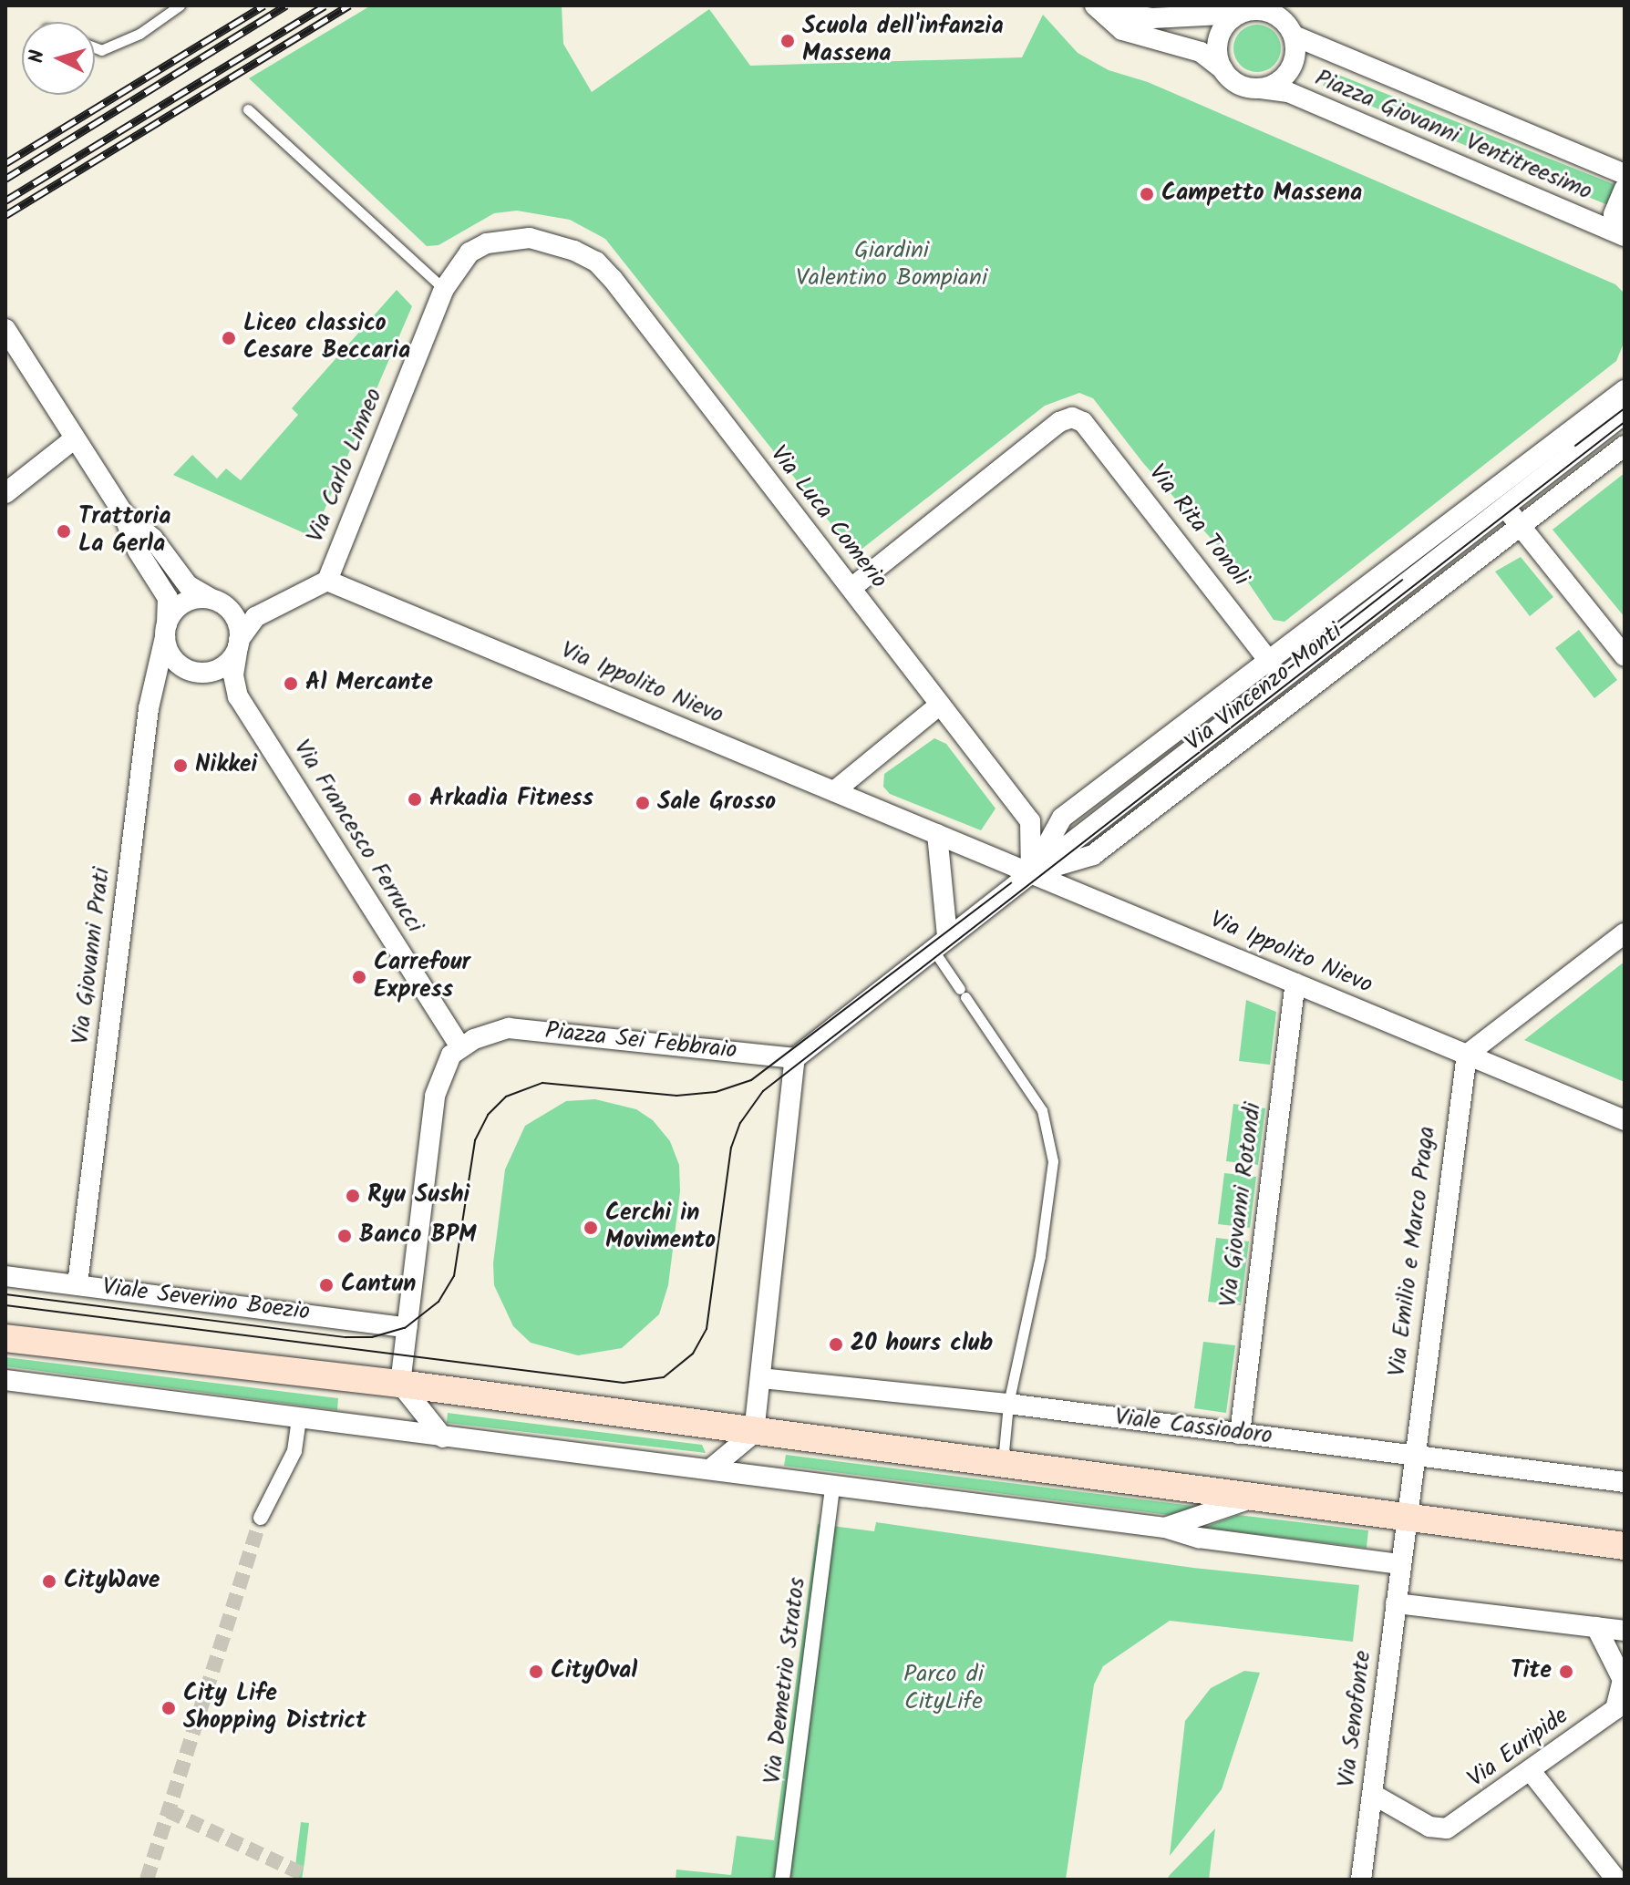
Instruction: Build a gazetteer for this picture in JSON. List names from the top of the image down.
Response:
{
  "streets": {
    "street": [
      "Piazza Giovanni Ventitreesimo",
      "Via Carlo Linneo",
      "Via Luca Comerio",
      "Via Rita Tonoli",
      "Via Ippolito Nievo",
      "Via Vincenzo Monti",
      "Via Francesco Ferrucci",
      "Via Giovanni Prati",
      "Piazza Sei Febbraio",
      "Via Giovanni Rotondi",
      "Via Emilio e Marco Praga",
      "Viale Severino Boezio",
      "Viale Cassiodoro",
      "Via Demetrio Stratos",
      "Via Senofonte",
      "Via Euripide"
    ]
  },
  "crossings": [
    ["Via Carlo Linneo", "Via Luca Comerio"],
    ["Via Carlo Linneo", "Via Ippolito Nievo"],
    ["Via Carlo Linneo", "Via Francesco Ferrucci"],
    ["Via Luca Comerio", "Via Rita Tonoli"],
    ["Via Luca Comerio", "Via Ippolito Nievo"],
    ["Via Luca Comerio", "Via Vincenzo Monti"],
    ["Via Rita Tonoli", "Via Vincenzo Monti"],
    ["Via Ippolito Nievo", "Via Vincenzo Monti"],
    ["Via Ippolito Nievo", "Via Francesco Ferrucci"],
    ["Via Ippolito Nievo", "Via Giovanni Rotondi"],
    ["Via Ippolito Nievo", "Via Emilio e Marco Praga"],
    ["Via Vincenzo Monti", "Piazza Sei Febbraio"],
    ["Via Francesco Ferrucci", "Via Giovanni Prati"],
    ["Via Francesco Ferrucci", "Piazza Sei Febbraio"],
    ["Via Giovanni Prati", "Viale Severino Boezio"],
    ["Via Giovanni Rotondi", "Viale Cassiodoro"],
    ["Via Emilio e Marco Praga", "Viale Cassiodoro"],
    ["Via Emilio e Marco Praga", "Via Senofonte"],
    ["Via Senofonte", "Via Euripide"]
  ],
  "parks": ["Giardini Valentino Bompiani", "Parco di CityLife"],
  "places": [
    "Scuola dell'infanzia Massena",
    "Campetto Massena",
    "Liceo classico Cesare Beccaria",
    "Trattoria La Gerla",
    "Al Mercante",
    "Nikkei",
    "Arkadia Fitness",
    "Sale Grosso",
    "Carrefour Express",
    "Ryu Sushi",
    "Cerchi in Movimento",
    "Banco BPM",
    "Cantun",
    "20 hours club",
    "CityWave",
    "CityOval",
    "Tite",
    "City Life Shopping District"
  ],
  "north": "left"
}
